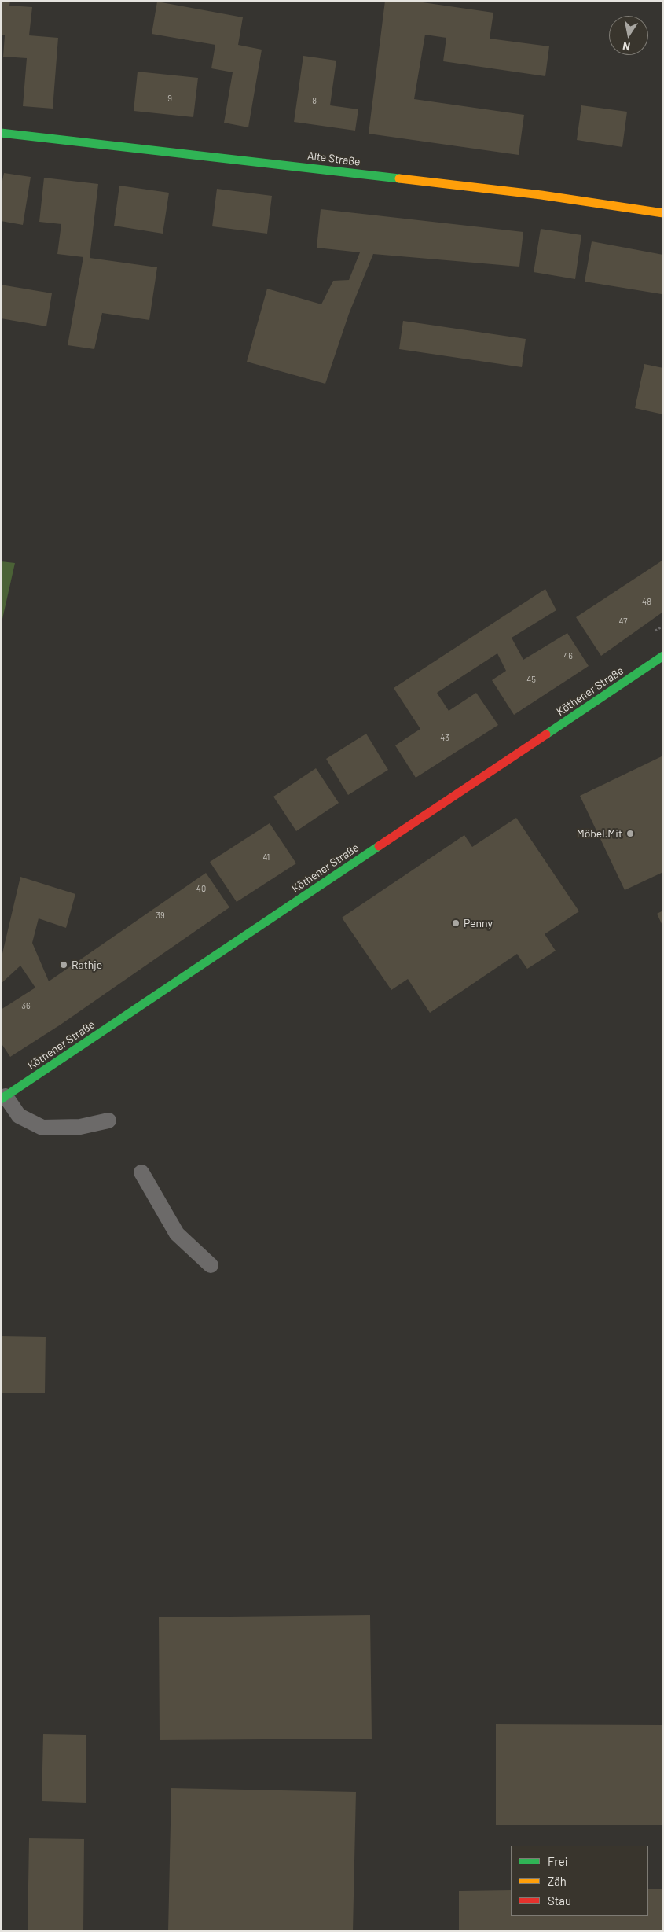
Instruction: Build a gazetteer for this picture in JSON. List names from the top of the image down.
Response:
{
  "streets": {
    "main road": ["Alte Straße", "Köthener Straße"]
  },
  "places": ["Möbel.Mit", "Penny", "Rathje"],
  "house_numbers": [
    "9",
    "8",
    "48",
    "47",
    "46",
    "45",
    "43",
    "41",
    "40",
    "39",
    "36"
  ],
  "legend": ["Frei", "Zäh", "Stau"],
  "north": "bottom"
}
